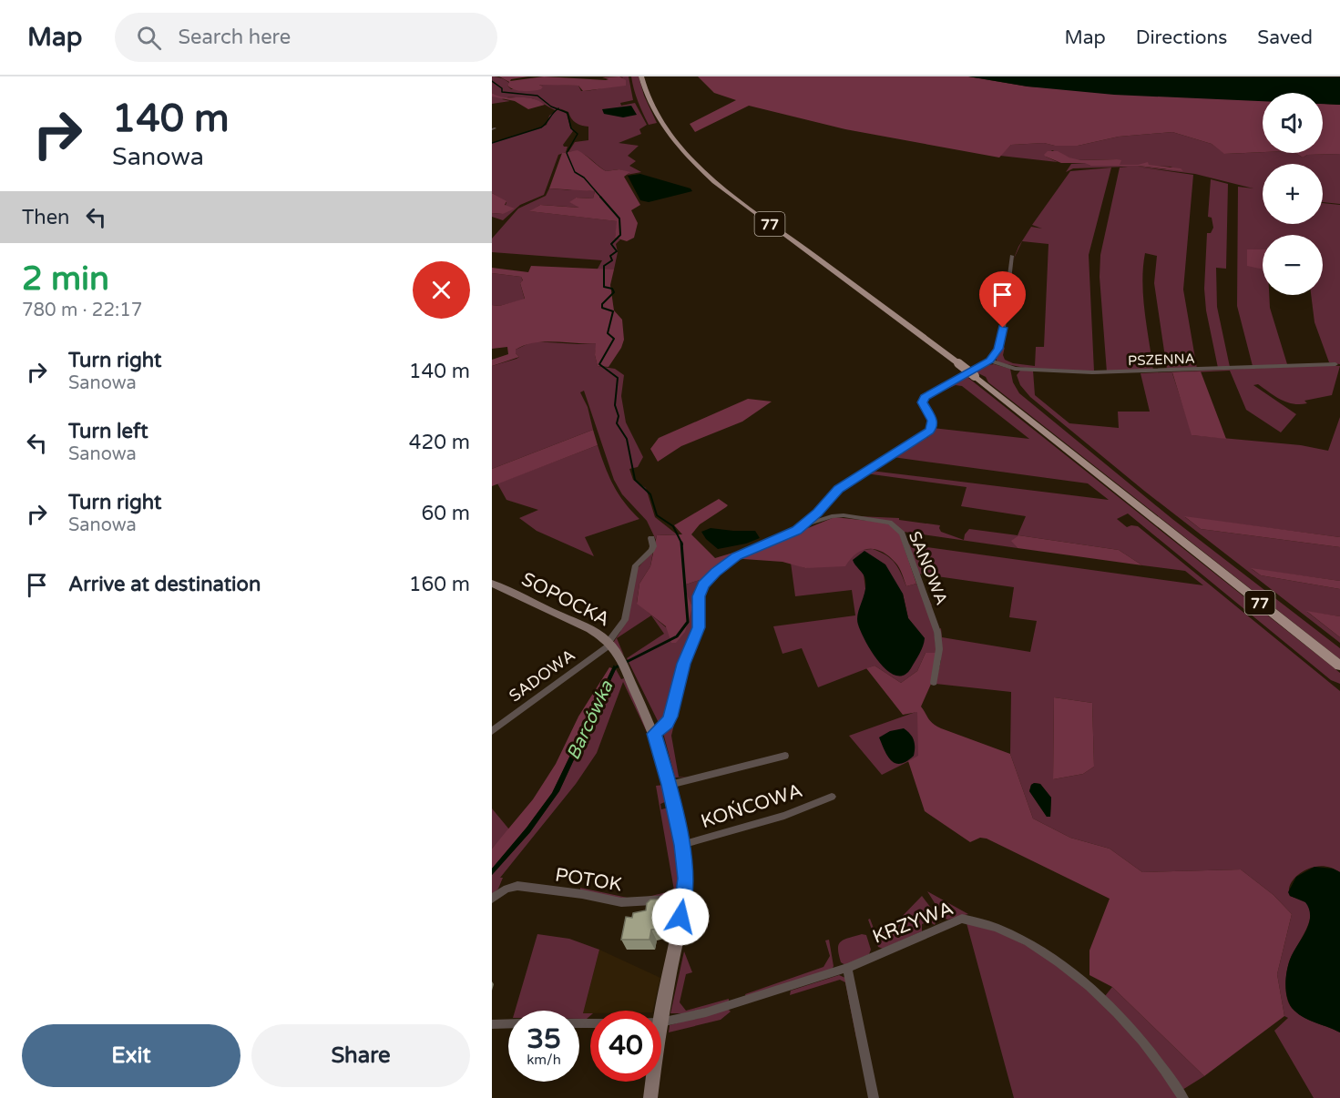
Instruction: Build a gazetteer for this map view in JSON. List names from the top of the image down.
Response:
{
  "streets": {
    "main road": ["77"],
    "street": [
      "PSZENNA",
      "SANOWA",
      "SOPOCKA",
      "SADOWA",
      "KOŃCOWA",
      "POTOK",
      "KRZYWA"
    ]
  },
  "crossings": [
    ["PSZENNA", "SANOWA"],
    ["SANOWA", "SOPOCKA"],
    ["SOPOCKA", "SADOWA"],
    ["SOPOCKA", "KOŃCOWA"],
    ["SOPOCKA", "POTOK"]
  ],
  "water": ["Barcówka"],
  "page": {
    "header": "Map",
    "search": "Search here",
    "nav": ["Map", "Directions", "Saved"],
    "turn": ["140 m", "Sanowa"],
    "map_buttons": ["+", "−"],
    "then": "Then",
    "heading": ["2 min", "780 m · 22:17"],
    "list": [
      {
        "name": "Turn right",
        "note": "Sanowa",
        "value": "140 m"
      },
      {
        "name": "Turn left",
        "note": "Sanowa",
        "value": "420 m"
      },
      {
        "name": "Turn right",
        "note": "Sanowa",
        "value": "60 m"
      },
      {
        "name": "Arrive at destination",
        "value": "160 m"
      }
    ],
    "speed": "35 km/h",
    "limit": "40",
    "buttons": ["Exit", "Share"]
  }
}
